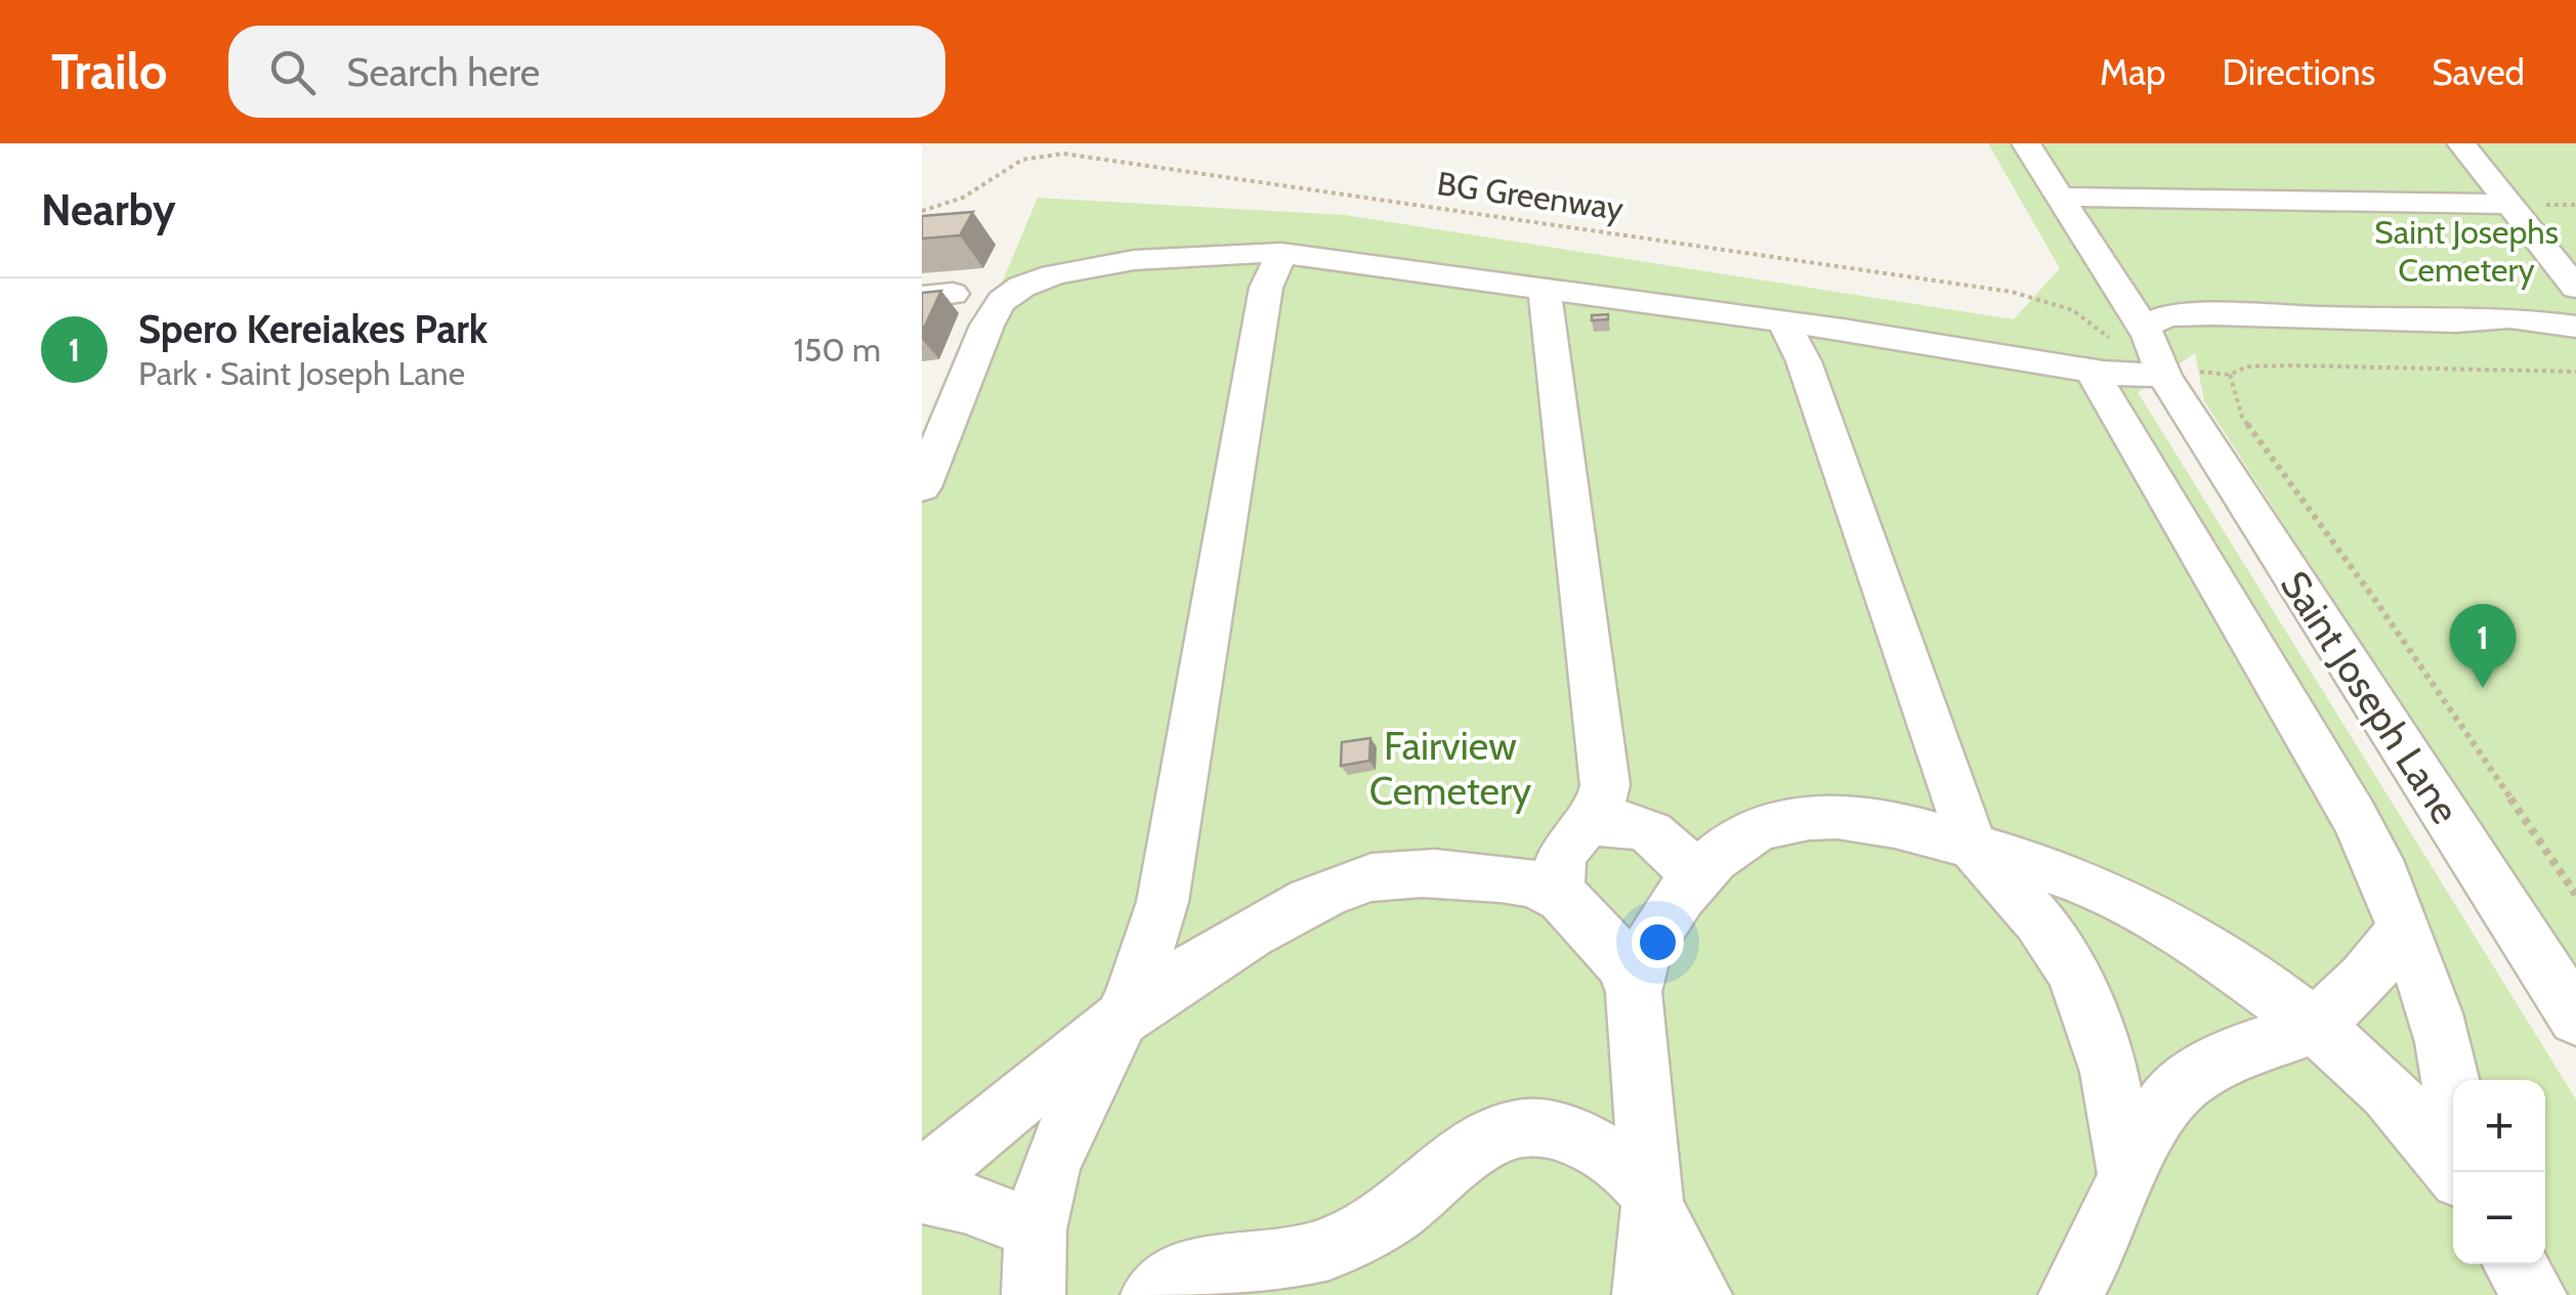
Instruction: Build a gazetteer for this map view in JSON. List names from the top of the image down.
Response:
{
  "streets": {
    "street": ["Saint Joseph Lane"],
    "path": ["BG Greenway"]
  },
  "crossings": [
    ["BG Greenway", "Saint Joseph Lane"]
  ],
  "parks": ["Saint Josephs Cemetery", "Fairview Cemetery"],
  "page": {
    "header": "Trailo",
    "search": "Search here",
    "nav": ["Map", "Directions", "Saved"],
    "heading": "Nearby",
    "list": [
      {
        "mark": "1",
        "name": "Spero Kereiakes Park",
        "note": "Park · Saint Joseph Lane",
        "value": "150 m"
      }
    ],
    "pins": "1",
    "map_buttons": ["+", "−"]
  }
}
